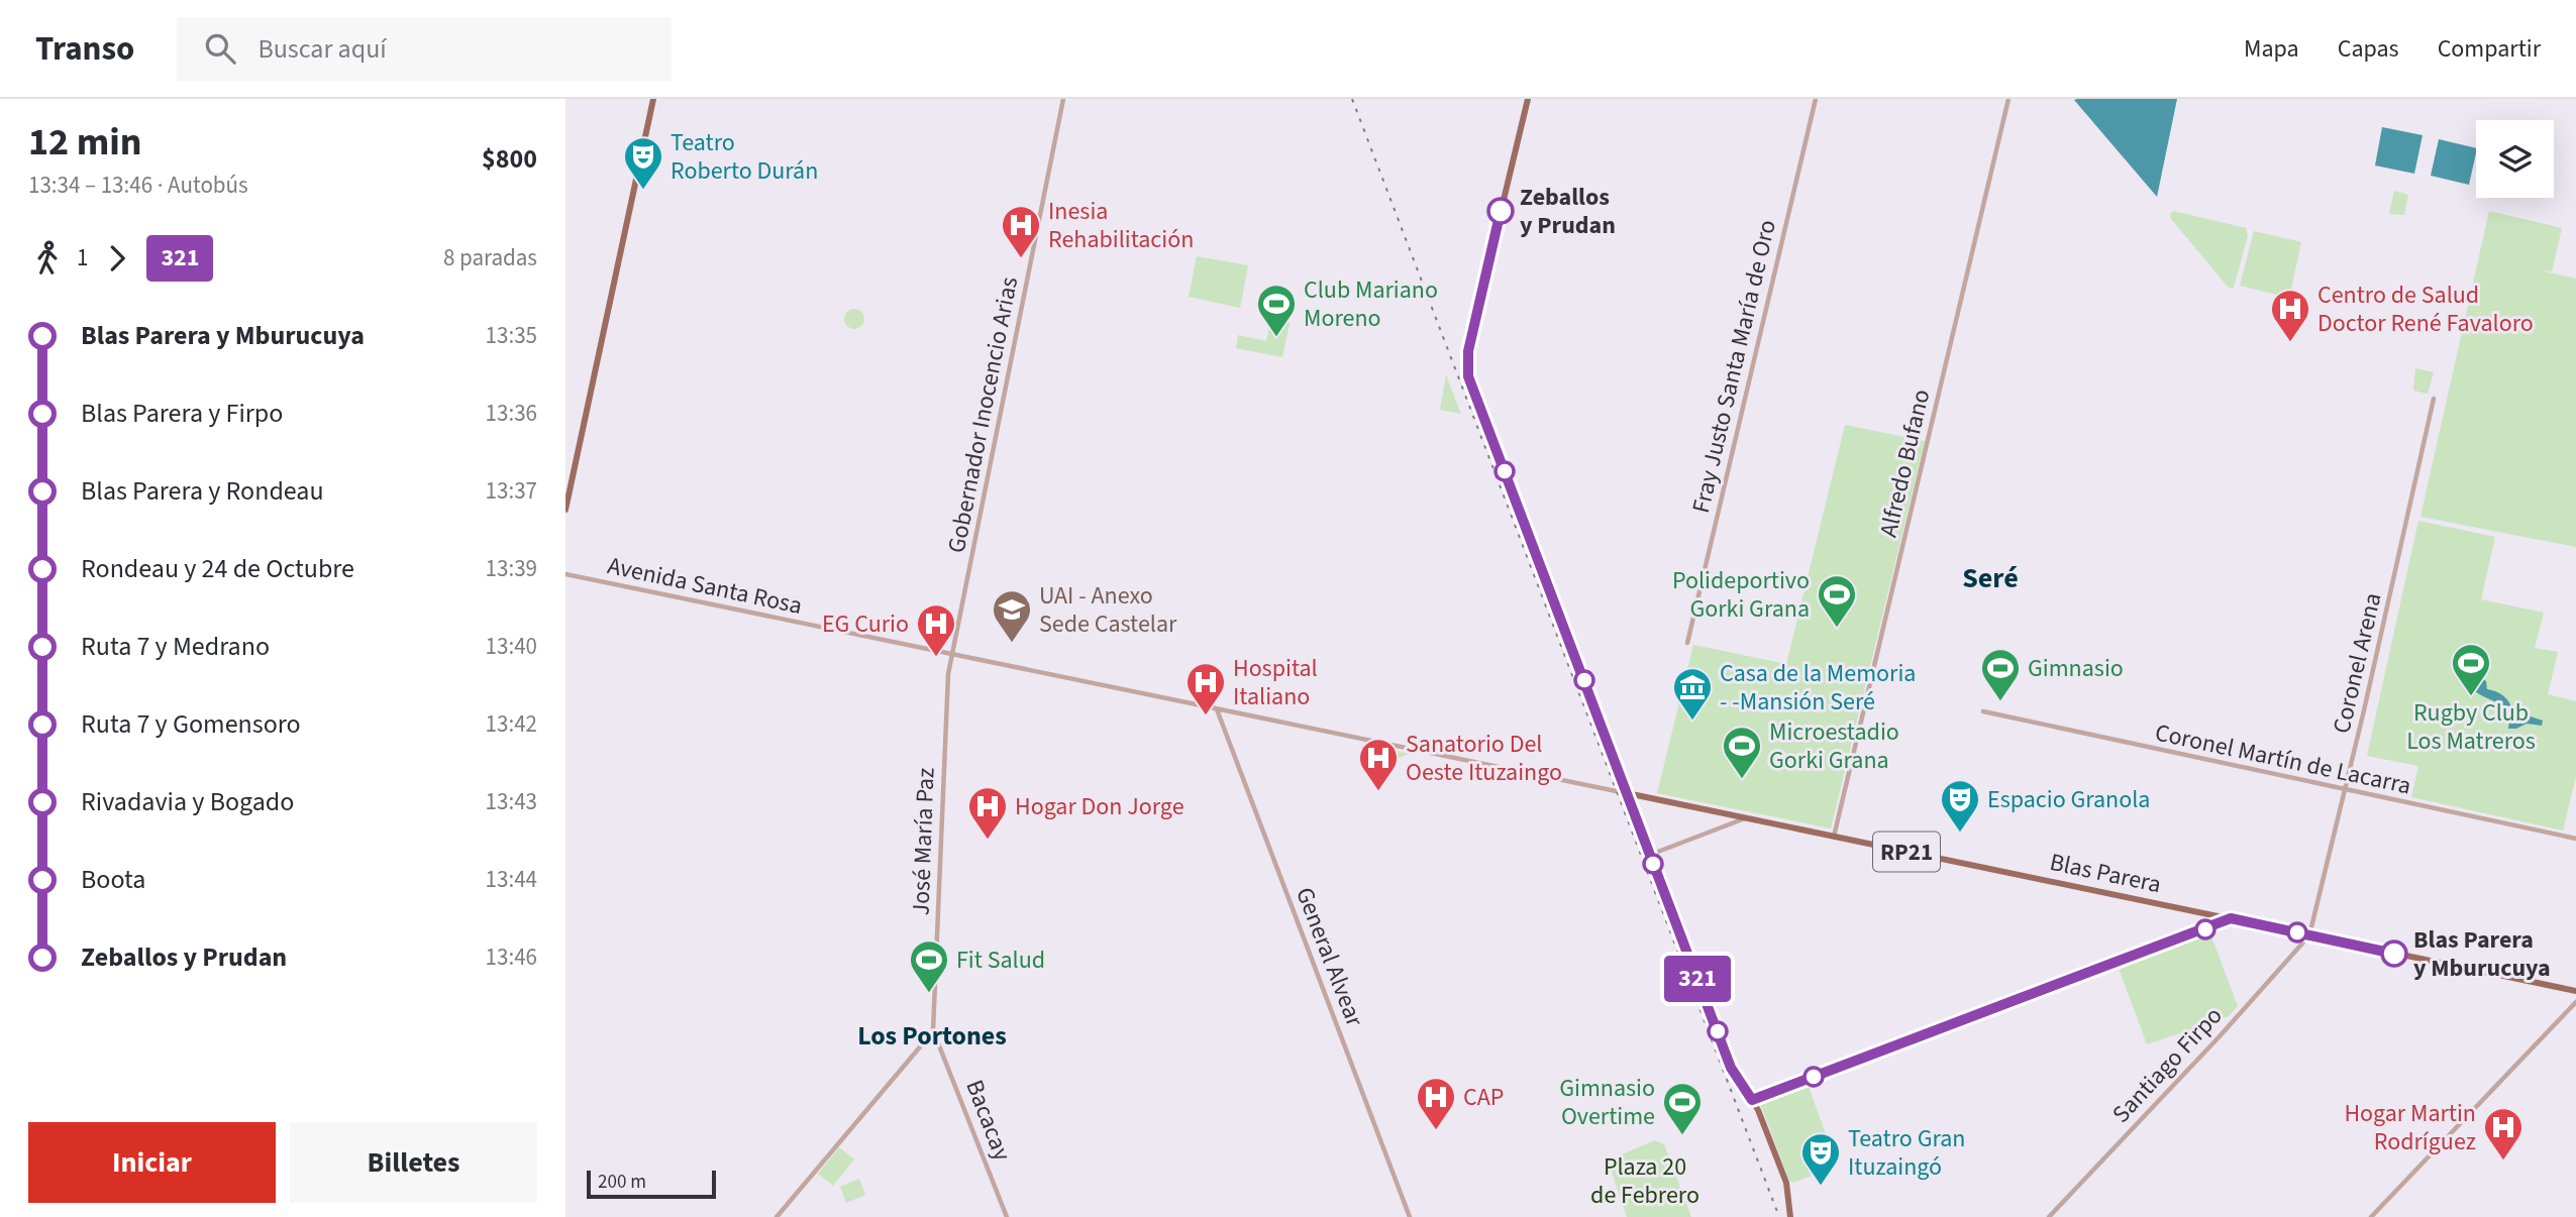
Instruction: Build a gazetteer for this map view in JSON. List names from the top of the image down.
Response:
{
  "streets": {
    "main road": ["RP21", "Blas Parera"],
    "street": [
      "Fray Justo Santa María de Oro",
      "Gobernador Inocencio Arias",
      "Alfredo Bufano",
      "Avenida Santa Rosa",
      "Coronel Arena",
      "Coronel Martín de Lacarra",
      "José María Paz",
      "General Alvear",
      "Santiago Firpo",
      "Bacacay"
    ]
  },
  "crossings": [
    ["Gobernador Inocencio Arias", "Avenida Santa Rosa"],
    ["Gobernador Inocencio Arias", "José María Paz"],
    ["Alfredo Bufano", "Blas Parera"],
    ["Avenida Santa Rosa", "José María Paz"],
    ["Avenida Santa Rosa", "Blas Parera"],
    ["Avenida Santa Rosa", "General Alvear"],
    ["Coronel Arena", "Coronel Martín de Lacarra"],
    ["Coronel Arena", "Blas Parera"],
    ["Coronel Arena", "Santiago Firpo"],
    ["José María Paz", "Bacacay"],
    ["Blas Parera", "Santiago Firpo"]
  ],
  "districts": ["Seré", "Los Portones"],
  "parks": ["Plaza 20 de Febrero"],
  "places": {
    "theatre": ["Teatro Roberto Durán", "Espacio Granola", "Teatro Gran Ituzaingó"],
    "other": ["Zeballos y Prudan", "Blas Parera y Mburucuya"],
    "hospital": [
      "Inesia Rehabilitación",
      "Centro de Salud Doctor René Favaloro",
      "EG Curio",
      "Hospital Italiano",
      "Sanatorio Del Oeste Ituzaingo",
      "Hogar Don Jorge",
      "CAP",
      "Hogar Martin Rodríguez"
    ],
    "sports": [
      "Club Mariano Moreno",
      "Polideportivo Gorki Grana",
      "Rugby Club Los Matreros",
      "Gimnasio",
      "Microestadio Gorki Grana",
      "Fit Salud",
      "Gimnasio Overtime"
    ],
    "school or university": ["UAI - Anexo Sede Castelar"],
    "museum": ["Casa de la Memoria - -Mansión Seré"]
  },
  "lines": ["bus line 321"],
  "scale_bar": "200 m",
  "page": {
    "header": "Transo",
    "search": "Buscar aquí",
    "nav": ["Mapa", "Capas", "Compartir"],
    "heading": ["12 min", "13:34 – 13:46 · Autobús", "$800"],
    "on_map": "321",
    "legs": ["1", "321", "8 paradas"],
    "list": [
      {
        "name": "Blas Parera y Mburucuya",
        "value": "13:35"
      },
      {
        "name": "Blas Parera y Firpo",
        "value": "13:36"
      },
      {
        "name": "Blas Parera y Rondeau",
        "value": "13:37"
      },
      {
        "name": "Rondeau y 24 de Octubre",
        "value": "13:39"
      },
      {
        "name": "Ruta 7 y Medrano",
        "value": "13:40"
      },
      {
        "name": "Ruta 7 y Gomensoro",
        "value": "13:42"
      },
      {
        "name": "Rivadavia y Bogado",
        "value": "13:43"
      },
      {
        "name": "Boota",
        "value": "13:44"
      },
      {
        "name": "Zeballos y Prudan",
        "value": "13:46"
      }
    ],
    "buttons": ["Iniciar", "Billetes"],
    "scale": "200 m"
  }
}
